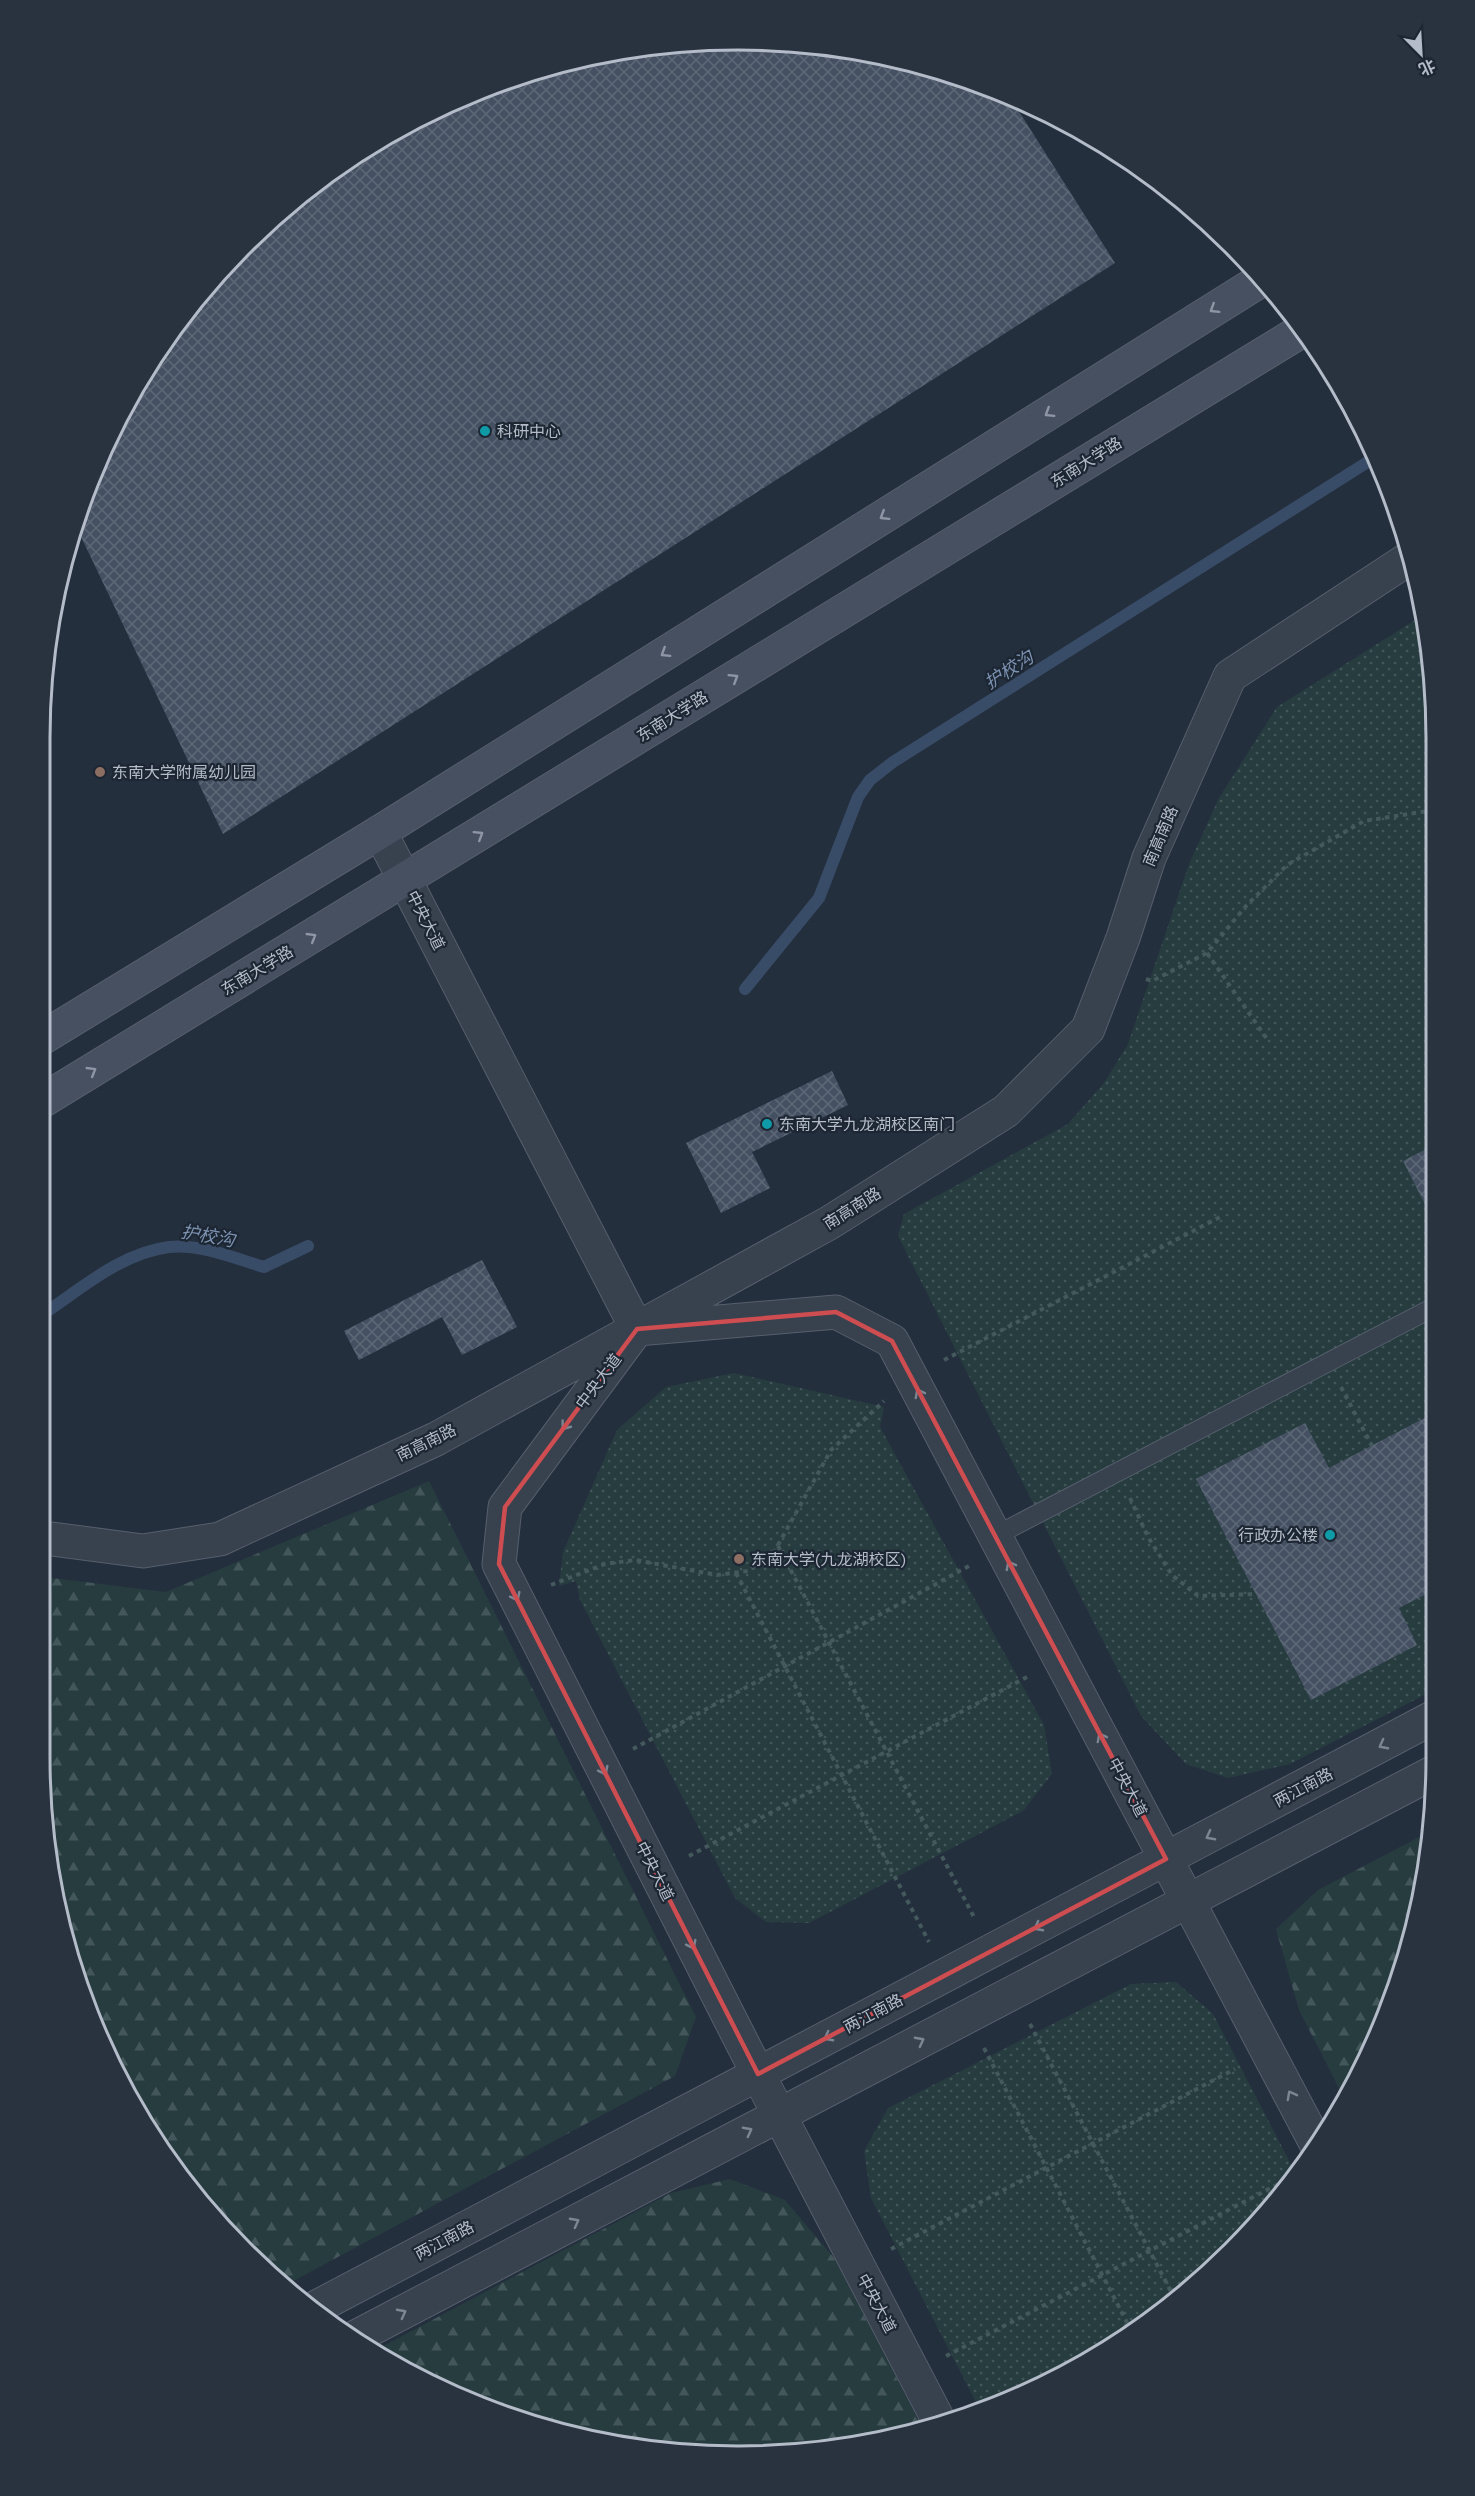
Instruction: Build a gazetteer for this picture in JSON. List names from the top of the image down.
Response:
{
  "streets": {
    "main road": ["东南大学路"],
    "street": ["南高南路", "中央大道", "两江南路"]
  },
  "crossings": [
    ["东南大学路", "中央大道"],
    ["南高南路", "中央大道"],
    ["中央大道", "两江南路"]
  ],
  "water": ["护校沟"],
  "places": [
    "科研中心",
    "东南大学附属幼儿园",
    "东南大学九龙湖校区南门",
    "行政办公楼",
    "东南大学(九龙湖校区)"
  ],
  "north": "bottom right"
}
